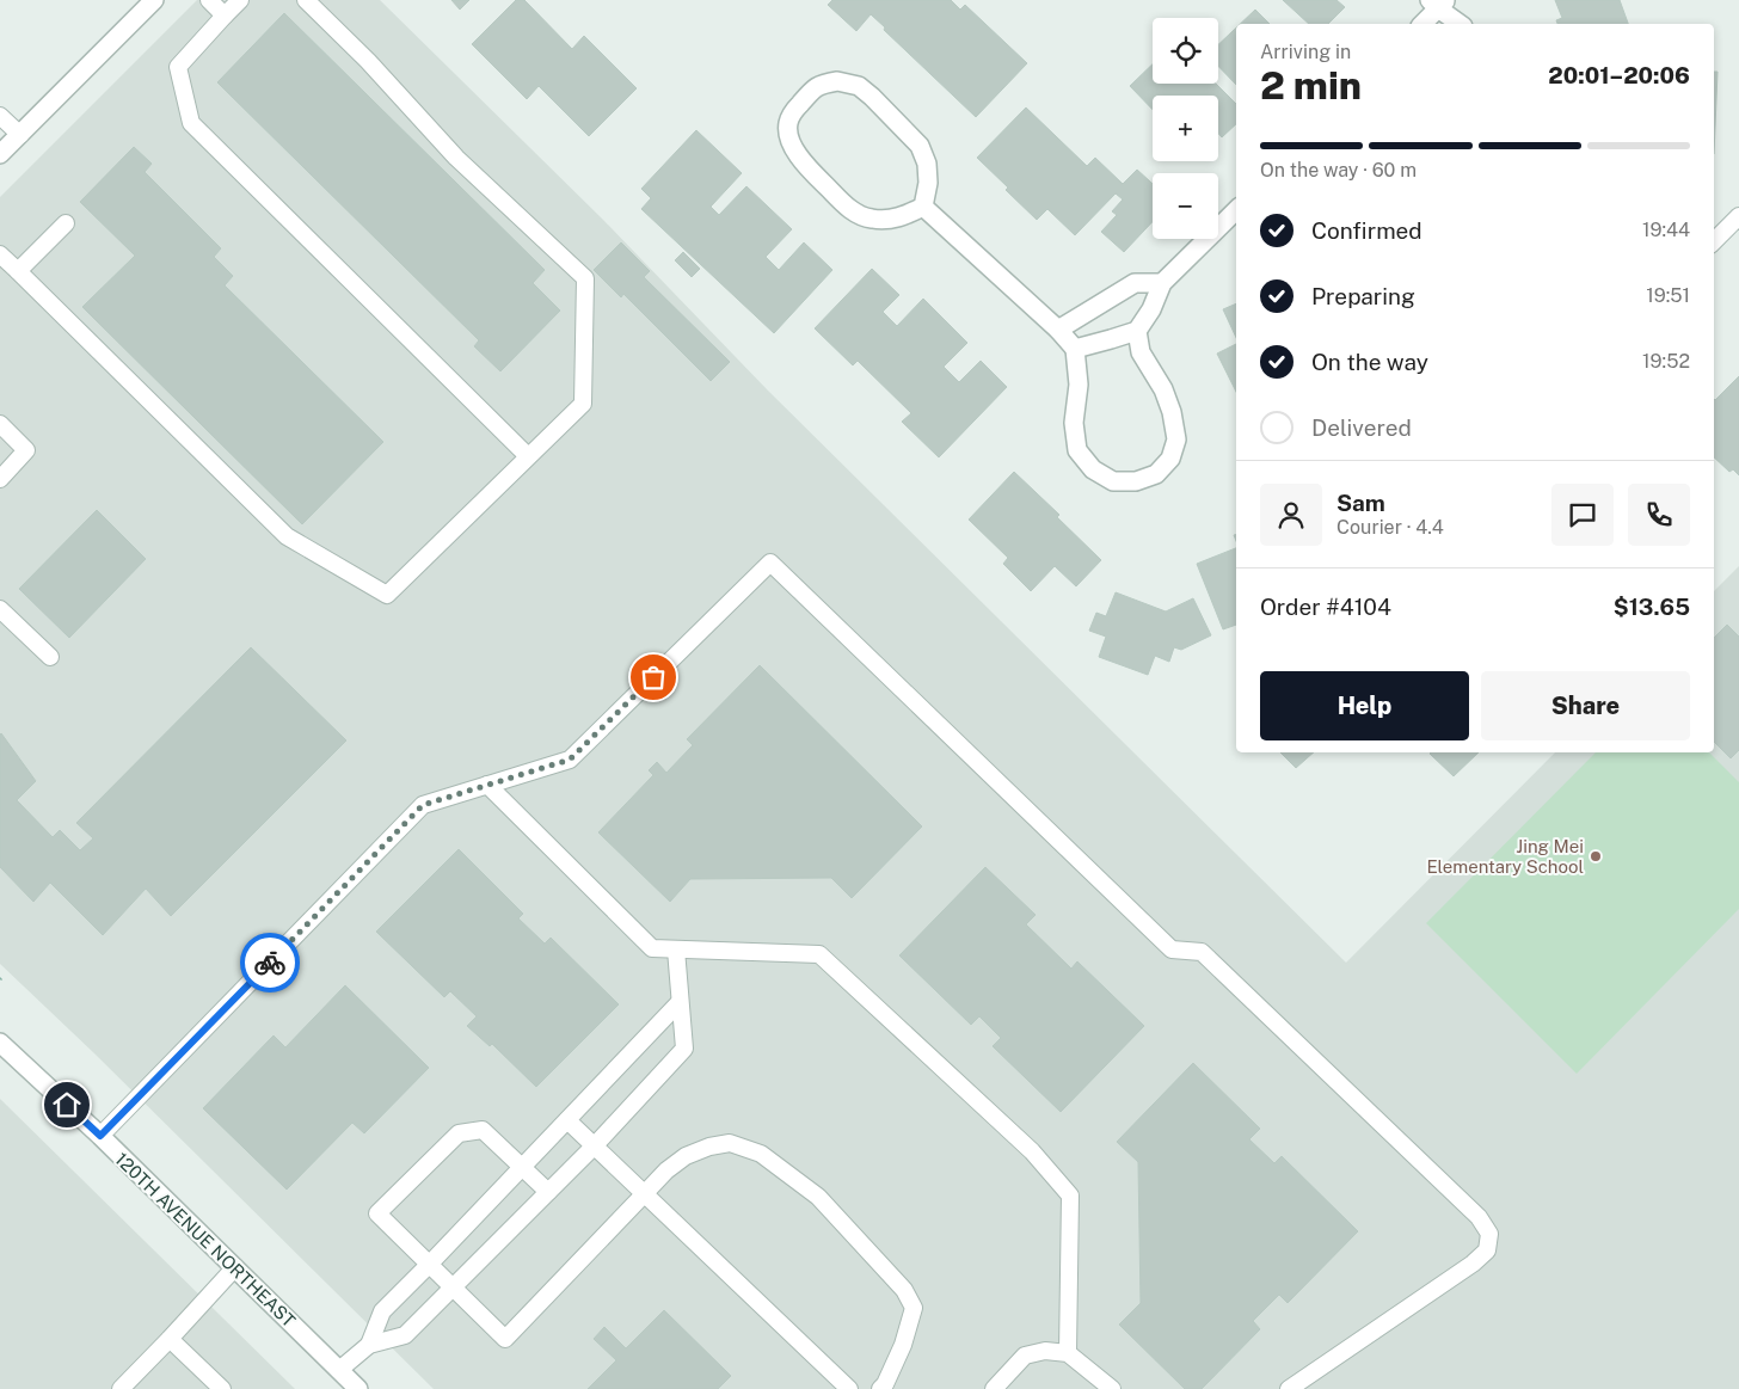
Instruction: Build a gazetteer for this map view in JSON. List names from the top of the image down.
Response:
{
  "streets": {
    "street": ["120TH AVENUE NORTHEAST"]
  },
  "places": ["Jing Mei Elementary School"],
  "page": {
    "map_buttons": ["+", "−"],
    "heading": ["2 min", "Arriving in", "20:01–20:06"],
    "panel": [
      "Sam",
      "Courier · 4.4",
      "Order #4104",
      "$13.65"
    ],
    "bar": "On the way · 60 m",
    "list": [
      ["Confirmed", "19:44"],
      ["Preparing", "19:51"],
      ["On the way", "19:52"],
      "Delivered"
    ],
    "buttons": ["Help", "Share"]
  }
}
